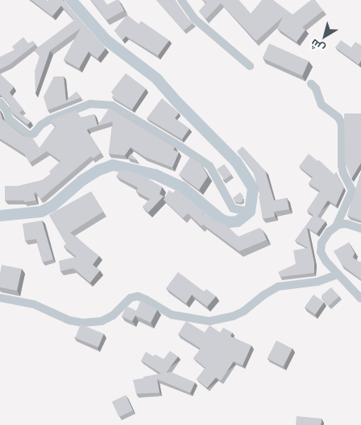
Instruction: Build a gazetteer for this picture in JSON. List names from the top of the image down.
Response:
{
  "north": "bottom left"
}
